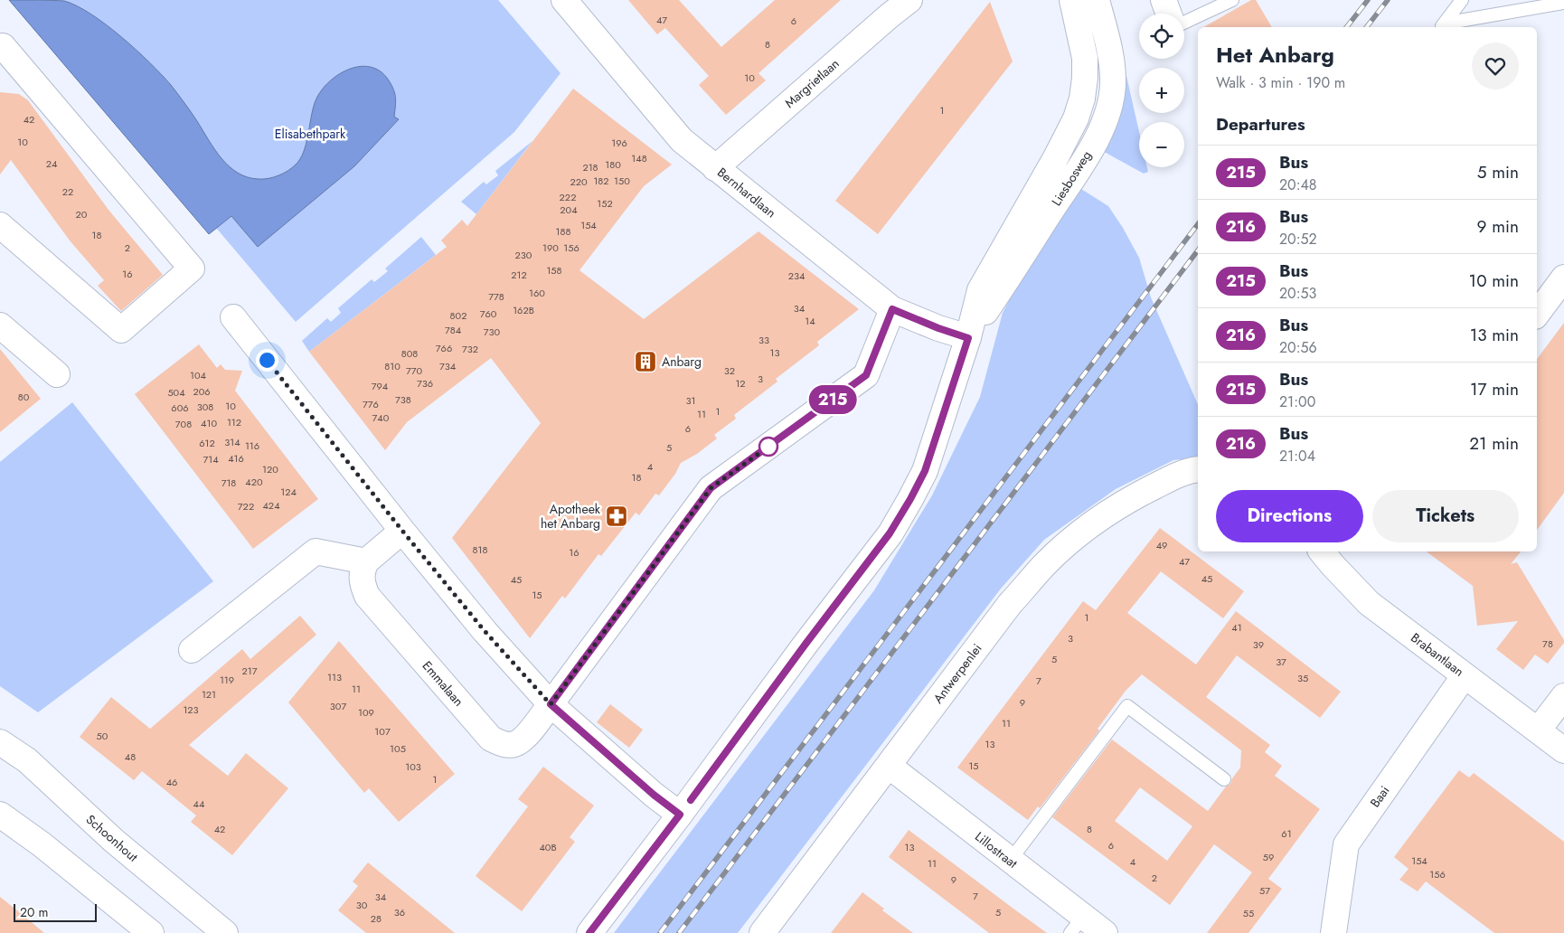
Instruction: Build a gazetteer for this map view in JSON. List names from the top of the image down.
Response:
{
  "streets": {
    "street": [
      "Margrietlaan",
      "Liesbosweg",
      "Bernhardlaan",
      "Brabantlaan",
      "Antwerpenlei",
      "Emmalaan",
      "Baai",
      "Schoonhout",
      "Lillostraat"
    ]
  },
  "crossings": [
    ["Margrietlaan", "Bernhardlaan"],
    ["Liesbosweg", "Bernhardlaan"],
    ["Brabantlaan", "Baai"],
    ["Antwerpenlei", "Lillostraat"]
  ],
  "parks": ["Elisabethpark"],
  "places": {
    "building": ["Anbarg"],
    "pharmacy": ["Apotheek het Anbarg"]
  },
  "lines": ["bus line 215"],
  "house_numbers": [
    "47",
    "6",
    "8",
    "10",
    "1",
    "42",
    "10",
    "196",
    "148",
    "24",
    "180",
    "218",
    "182",
    "150",
    "220",
    "22",
    "222",
    "152",
    "204",
    "20",
    "154",
    "188",
    "18",
    "2",
    "190",
    "156",
    "230",
    "158",
    "16",
    "212",
    "234",
    "160",
    "778",
    "34",
    "162B",
    "760",
    "802",
    "14",
    "784",
    "730",
    "33",
    "766",
    "732",
    "13",
    "808",
    "810",
    "734",
    "770",
    "32",
    "104",
    "3",
    "736",
    "12",
    "794",
    "206",
    "504",
    "80",
    "738",
    "31",
    "776",
    "10",
    "308",
    "606",
    "1",
    "11",
    "740",
    "112",
    "410",
    "708",
    "6",
    "314",
    "612",
    "116",
    "5",
    "416",
    "714",
    "4",
    "120",
    "18",
    "420",
    "718",
    "124",
    "424",
    "722",
    "49",
    "818",
    "16",
    "47",
    "45",
    "45",
    "15",
    "1",
    "41",
    "3",
    "78",
    "39",
    "5",
    "37",
    "217",
    "113",
    "35",
    "119",
    "7",
    "11",
    "121",
    "9",
    "307",
    "123",
    "109",
    "11",
    "107",
    "50",
    "13",
    "105",
    "48",
    "15",
    "103",
    "1",
    "46",
    "44",
    "42",
    "8",
    "61",
    "6",
    "40B",
    "13",
    "59",
    "154",
    "4",
    "11",
    "156",
    "2",
    "9",
    "57",
    "7",
    "34",
    "30",
    "36",
    "5",
    "55",
    "28"
  ],
  "scale_bar": "20 m",
  "page": {
    "on_map": "215",
    "map_buttons": ["+", "−"],
    "heading": [
      ["Het Anbarg", "Walk · 3 min · 190 m"],
      "Departures"
    ],
    "list": [
      {
        "mark": "215",
        "name": "Bus",
        "note": "20:48",
        "value": "5 min"
      },
      {
        "mark": "216",
        "name": "Bus",
        "note": "20:52",
        "value": "9 min"
      },
      {
        "mark": "215",
        "name": "Bus",
        "note": "20:53",
        "value": "10 min"
      },
      {
        "mark": "216",
        "name": "Bus",
        "note": "20:56",
        "value": "13 min"
      },
      {
        "mark": "215",
        "name": "Bus",
        "note": "21:00",
        "value": "17 min"
      },
      {
        "mark": "216",
        "name": "Bus",
        "note": "21:04",
        "value": "21 min"
      }
    ],
    "buttons": ["Directions", "Tickets"],
    "scale": "20 m"
  }
}
